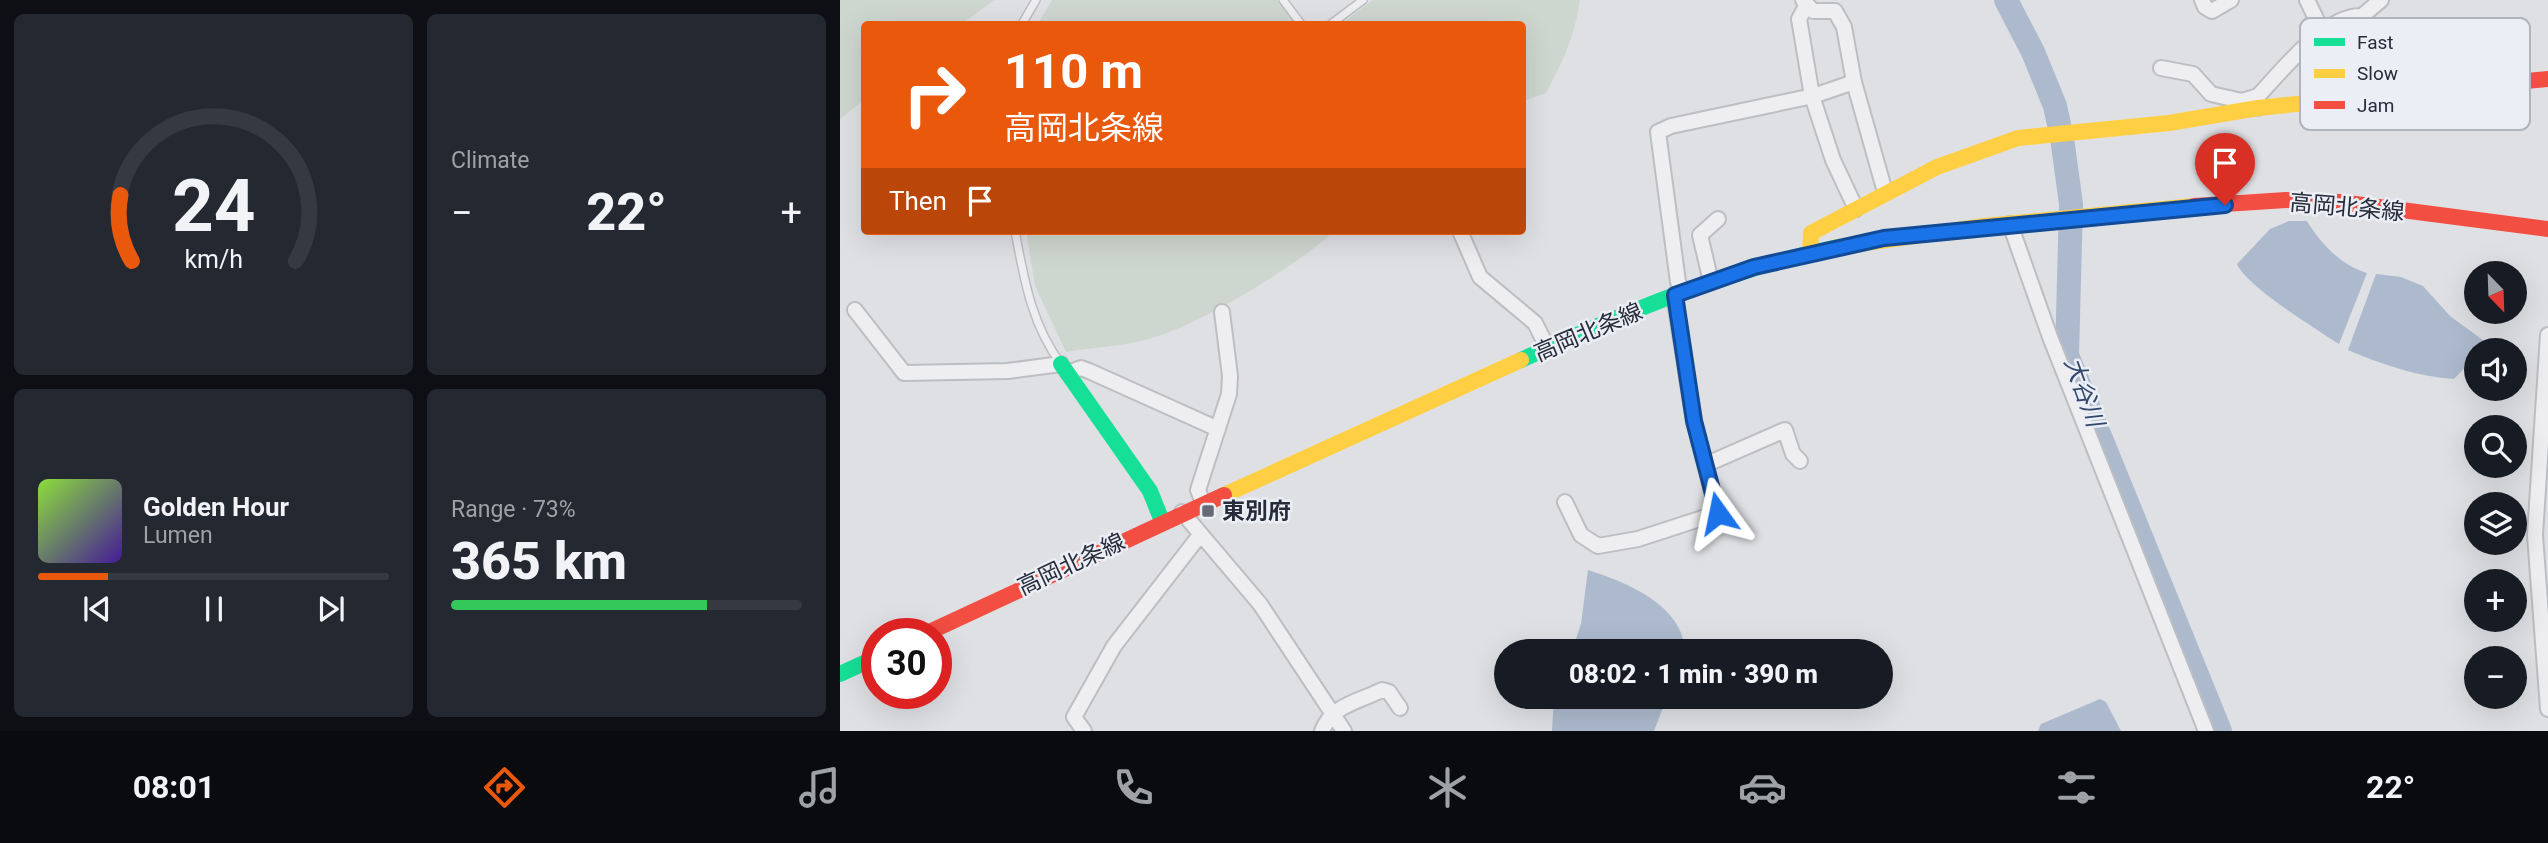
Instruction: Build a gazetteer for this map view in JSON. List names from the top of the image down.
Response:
{
  "streets": {
    "main road": ["高岡北条線"]
  },
  "water": ["大谷川"],
  "places": {
    "transit": ["東別府"]
  },
  "legend": ["Fast", "Slow", "Jam"],
  "north": "bottom right",
  "page": {
    "tile": [
      "Climate",
      ["Range · 73%", "365 km"]
    ],
    "turn": ["110 m", "高岡北条線"],
    "then": "Then",
    "heat": ["−", "22°", "+"],
    "map_buttons": ["+", "−"],
    "song": ["Golden Hour", "Lumen"],
    "limit": "30",
    "trip": "08:02 · 1 min · 390 m",
    "tabs": ["08:01", "22°"],
    "gauge": ["24", "km/h"]
  }
}
